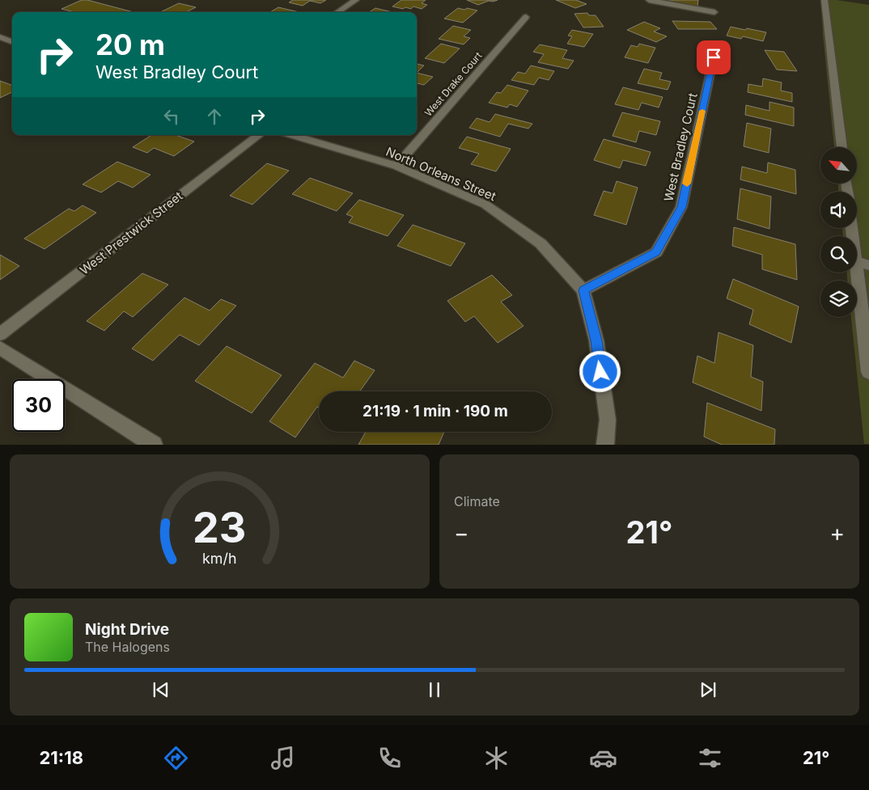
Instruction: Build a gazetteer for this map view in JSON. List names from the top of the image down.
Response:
{
  "streets": {
    "street": [
      "West Drake Court",
      "West Bradley Court",
      "North Orleans Street",
      "West Prestwick Street"
    ]
  },
  "crossings": [
    ["West Drake Court", "North Orleans Street"],
    ["West Bradley Court", "North Orleans Street"]
  ],
  "north": "top left",
  "page": {
    "turn": ["20 m", "West Bradley Court"],
    "limit": "30",
    "trip": "21:19 · 1 min · 190 m",
    "tile": "Climate",
    "heat": ["−", "21°", "+"],
    "song": ["Night Drive", "The Halogens"],
    "tabs": ["21:18", "21°"],
    "gauge": ["23", "km/h"]
  }
}
